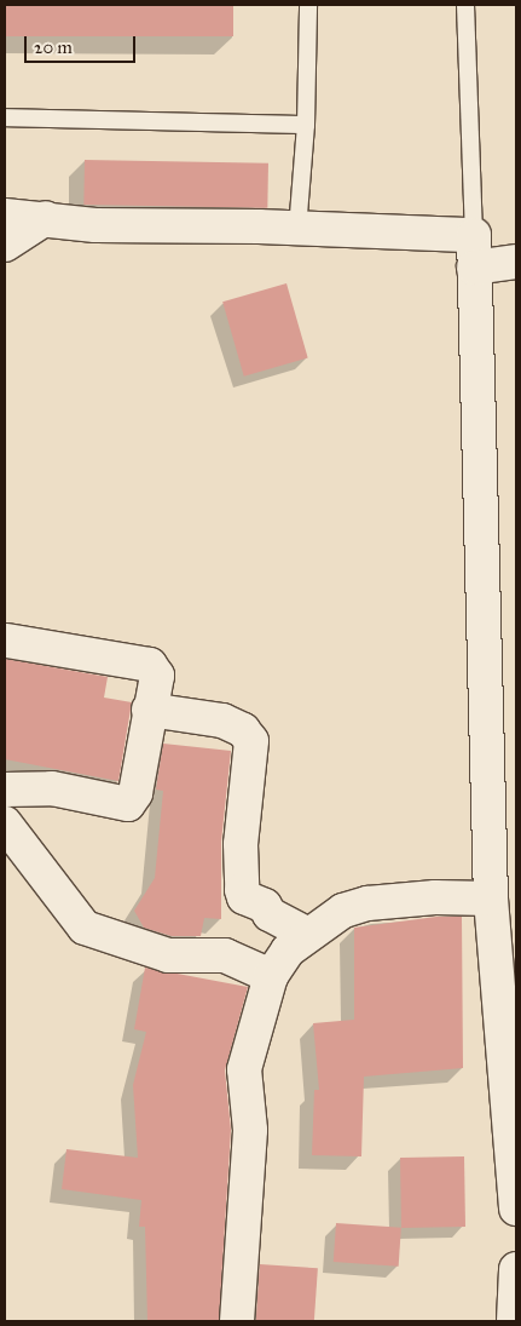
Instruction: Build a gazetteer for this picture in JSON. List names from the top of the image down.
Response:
{
  "scale_bar": "20 m"
}
